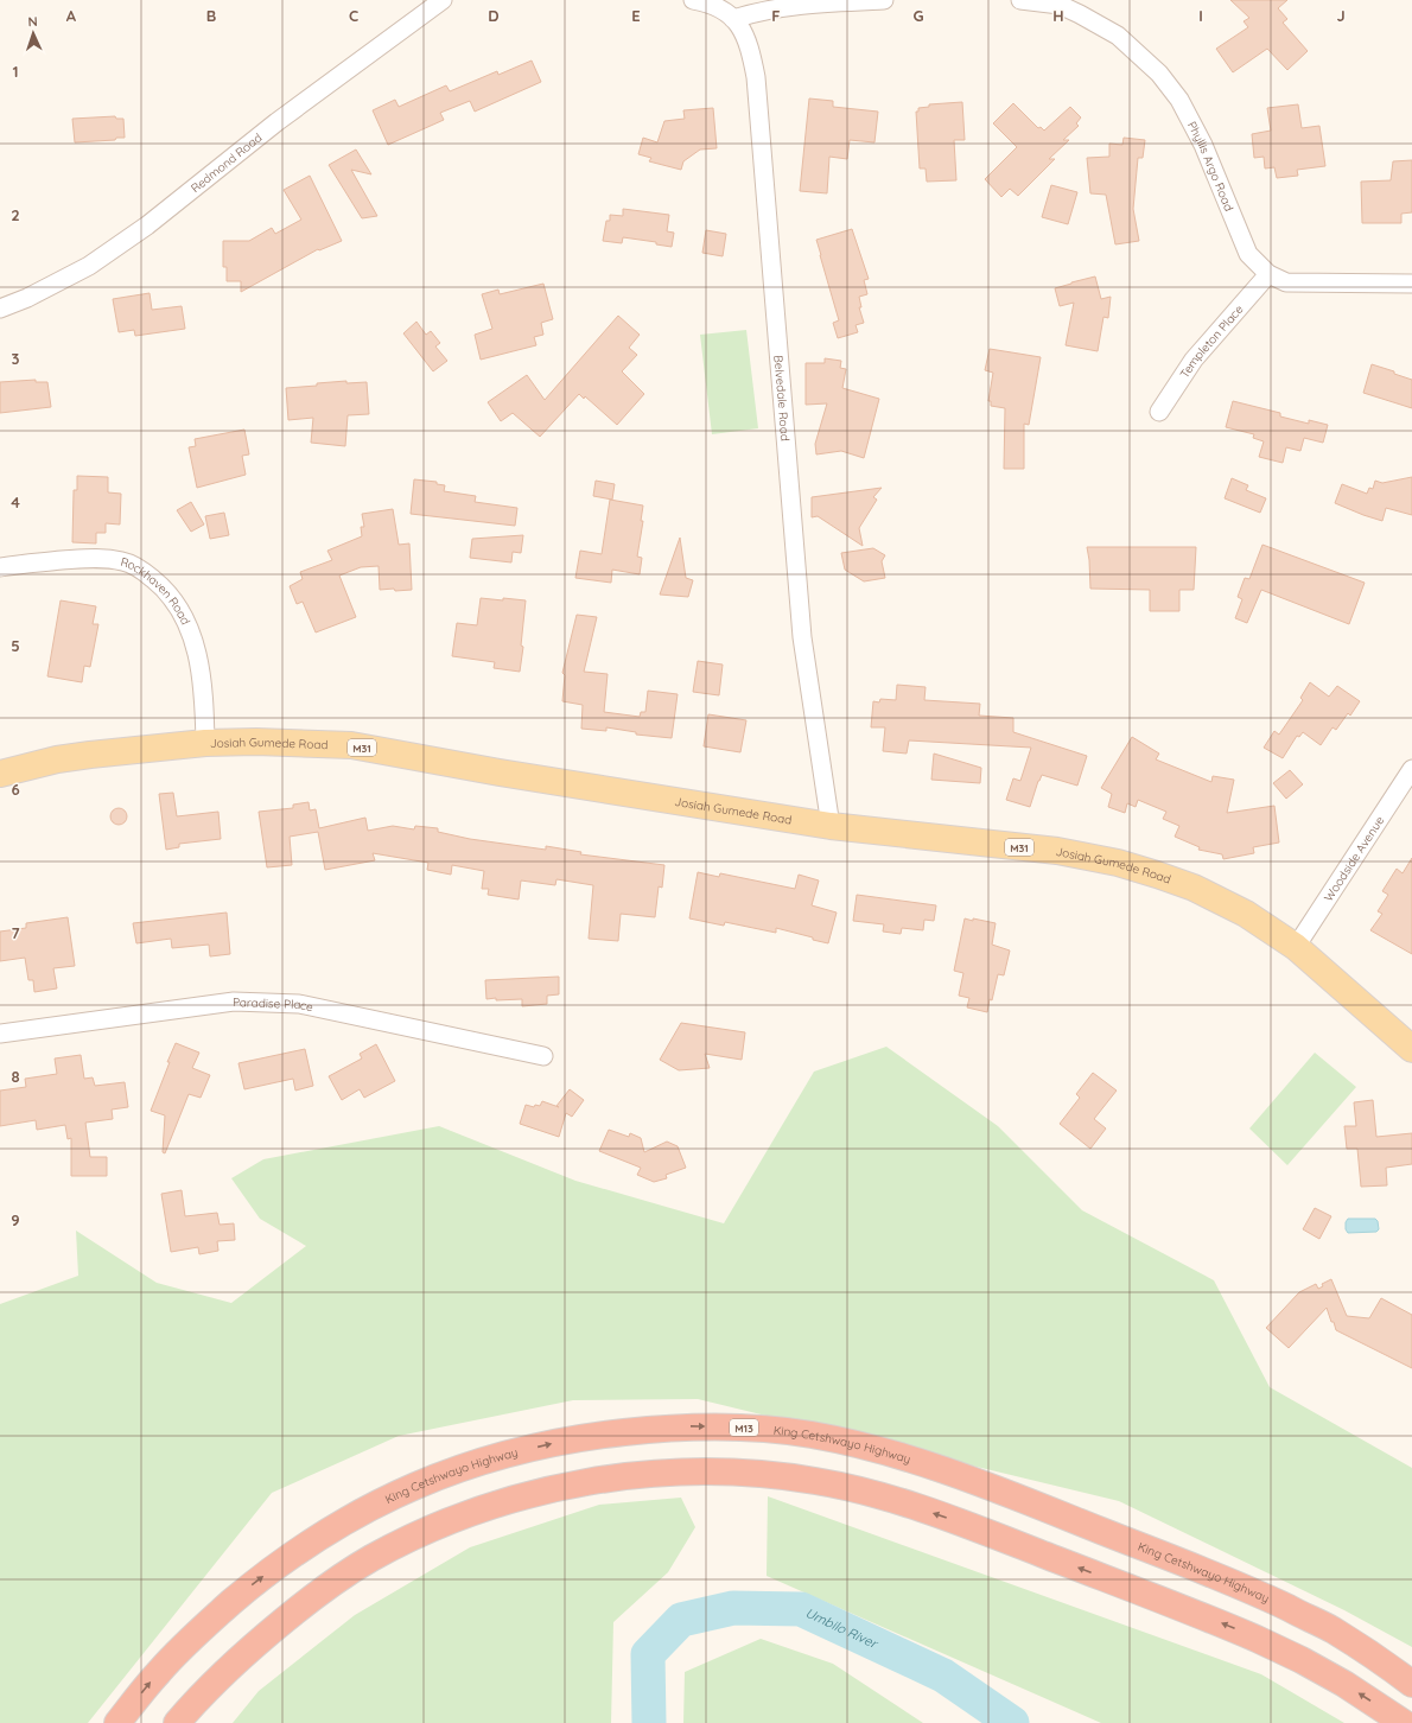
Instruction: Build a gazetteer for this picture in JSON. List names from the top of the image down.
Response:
{
  "streets": {
    "highway": ["M13", "King Cetshwayo Highway"],
    "main road": ["Josiah Gumede Road", "M31"],
    "street": [
      "Redmond Road",
      "Phyllis Argo Road",
      "Templeton Place",
      "Belvedale Road",
      "Rockhaven Road",
      "Woodside Avenue",
      "Paradise Place"
    ]
  },
  "crossings": [
    ["Phyllis Argo Road", "Templeton Place"],
    ["Belvedale Road", "Josiah Gumede Road"],
    ["Rockhaven Road", "Josiah Gumede Road"],
    ["Josiah Gumede Road", "Woodside Avenue"]
  ],
  "water": ["Umbilo River"],
  "north": "top",
  "grid": {
    "columns": [
      "A",
      "B",
      "C",
      "D",
      "E",
      "F",
      "G",
      "H",
      "I",
      "J"
    ],
    "rows": [
      "1",
      "2",
      "3",
      "4",
      "5",
      "6",
      "7",
      "8",
      "9"
    ]
  }
}
